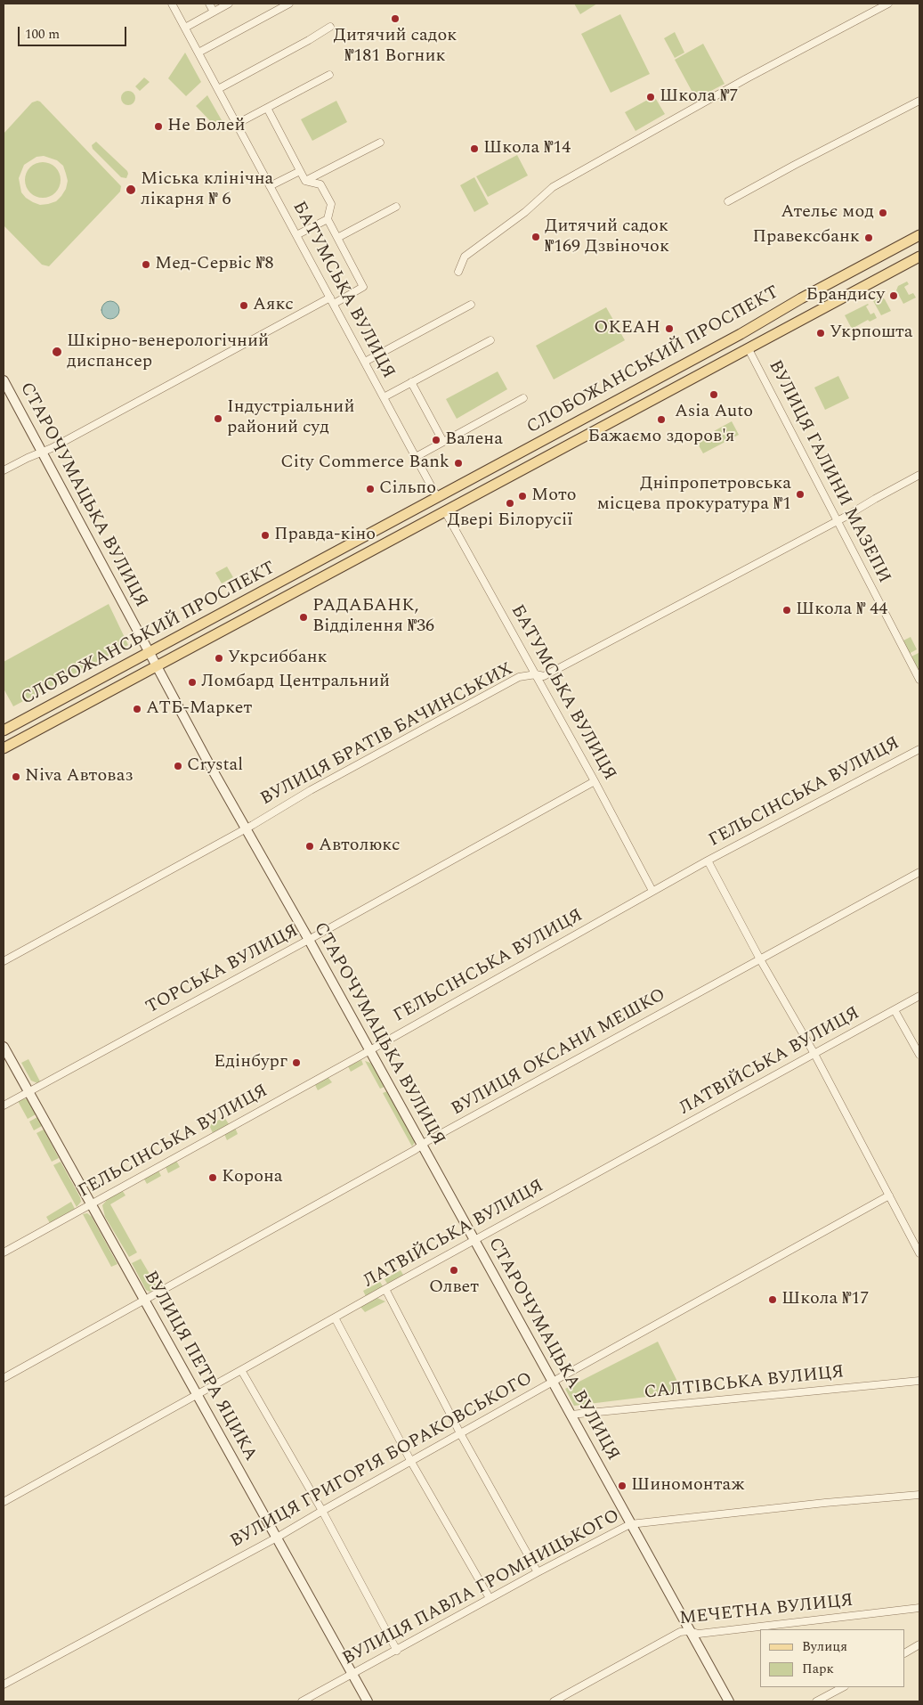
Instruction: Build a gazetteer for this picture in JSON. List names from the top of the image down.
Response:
{
  "streets": {
    "main road": ["СЛОБОЖАНСЬКИЙ ПРОСПЕКТ"],
    "street": [
      "БАТУМСЬКА ВУЛИЦЯ",
      "ВУЛИЦЯ ГАЛИНИ МАЗЕПИ",
      "СТАРОЧУМАЦЬКА ВУЛИЦЯ",
      "ВУЛИЦЯ БРАТІВ БАЧИНСЬКИХ",
      "ГЕЛЬСІНСЬКА ВУЛИЦЯ",
      "ТОРСЬКА ВУЛИЦЯ",
      "ВУЛИЦЯ ОКСАНИ МЕШКО",
      "ЛАТВІЙСЬКА ВУЛИЦЯ",
      "ВУЛИЦЯ ПЕТРА ЯЦИКА",
      "САЛТІВСЬКА ВУЛИЦЯ",
      "ВУЛИЦЯ ГРИГОРІЯ БОРАКОВСЬКОГО",
      "ВУЛИЦЯ ПАВЛА ГРОМНИЦЬКОГО",
      "МЕЧЕТНА ВУЛИЦЯ"
    ]
  },
  "crossings": [
    ["БАТУМСЬКА ВУЛИЦЯ", "СЛОБОЖАНСЬКИЙ ПРОСПЕКТ"],
    ["БАТУМСЬКА ВУЛИЦЯ", "ВУЛИЦЯ БРАТІВ БАЧИНСЬКИХ"],
    ["БАТУМСЬКА ВУЛИЦЯ", "ГЕЛЬСІНСЬКА ВУЛИЦЯ"],
    ["БАТУМСЬКА ВУЛИЦЯ", "ТОРСЬКА ВУЛИЦЯ"],
    ["СЛОБОЖАНСЬКИЙ ПРОСПЕКТ", "ВУЛИЦЯ ГАЛИНИ МАЗЕПИ"],
    ["СЛОБОЖАНСЬКИЙ ПРОСПЕКТ", "СТАРОЧУМАЦЬКА ВУЛИЦЯ"],
    ["ВУЛИЦЯ ГАЛИНИ МАЗЕПИ", "ВУЛИЦЯ БРАТІВ БАЧИНСЬКИХ"],
    ["СТАРОЧУМАЦЬКА ВУЛИЦЯ", "ВУЛИЦЯ БРАТІВ БАЧИНСЬКИХ"],
    ["СТАРОЧУМАЦЬКА ВУЛИЦЯ", "ГЕЛЬСІНСЬКА ВУЛИЦЯ"],
    ["СТАРОЧУМАЦЬКА ВУЛИЦЯ", "ТОРСЬКА ВУЛИЦЯ"],
    ["СТАРОЧУМАЦЬКА ВУЛИЦЯ", "ВУЛИЦЯ ОКСАНИ МЕШКО"],
    ["СТАРОЧУМАЦЬКА ВУЛИЦЯ", "ЛАТВІЙСЬКА ВУЛИЦЯ"],
    ["СТАРОЧУМАЦЬКА ВУЛИЦЯ", "САЛТІВСЬКА ВУЛИЦЯ"],
    ["СТАРОЧУМАЦЬКА ВУЛИЦЯ", "ВУЛИЦЯ ГРИГОРІЯ БОРАКОВСЬКОГО"],
    ["СТАРОЧУМАЦЬКА ВУЛИЦЯ", "ВУЛИЦЯ ПАВЛА ГРОМНИЦЬКОГО"],
    ["СТАРОЧУМАЦЬКА ВУЛИЦЯ", "МЕЧЕТНА ВУЛИЦЯ"],
    ["ГЕЛЬСІНСЬКА ВУЛИЦЯ", "ВУЛИЦЯ ПЕТРА ЯЦИКА"],
    ["ТОРСЬКА ВУЛИЦЯ", "ВУЛИЦЯ ПЕТРА ЯЦИКА"],
    ["ВУЛИЦЯ ОКСАНИ МЕШКО", "ВУЛИЦЯ ПЕТРА ЯЦИКА"],
    ["ЛАТВІЙСЬКА ВУЛИЦЯ", "ВУЛИЦЯ ПЕТРА ЯЦИКА"],
    ["ВУЛИЦЯ ПЕТРА ЯЦИКА", "ВУЛИЦЯ ГРИГОРІЯ БОРАКОВСЬКОГО"],
    ["ВУЛИЦЯ ПЕТРА ЯЦИКА", "ВУЛИЦЯ ПАВЛА ГРОМНИЦЬКОГО"]
  ],
  "places": [
    "Дитячий садок №181 Вогник",
    "Школа №7",
    "Не Болей",
    "Школа №14",
    "Міська клінічна лікарня № 6",
    "Ательє мод",
    "Дитячий садок №169 Дзвіночок",
    "Правексбанк",
    "Мед-Сервіс №8",
    "Брандису",
    "Аякс",
    "ОКЕАН",
    "Укрпошта",
    "Шкірно-венерологічний диспансер",
    "Asia Auto",
    "Індустріальний районий суд",
    "Бажаємо здоров'я",
    "Валена",
    "City Commerce Bank",
    "Сільпо",
    "Дніпропетровська місцева прокуратура №1",
    "Мото",
    "Двері Білорусії",
    "Правда-кіно",
    "Школа № 44",
    "РАДАБАНК, Відділення №36",
    "Укрсиббанк",
    "Ломбард Центральний",
    "АТБ-Маркет",
    "Crystal",
    "Niva Автоваз",
    "Автолюкс",
    "Едінбург",
    "Корона",
    "Олвет",
    "Школа №17",
    "Шиномонтаж"
  ],
  "legend": ["Вулиця", "Парк"],
  "scale_bar": "100 m"
}
